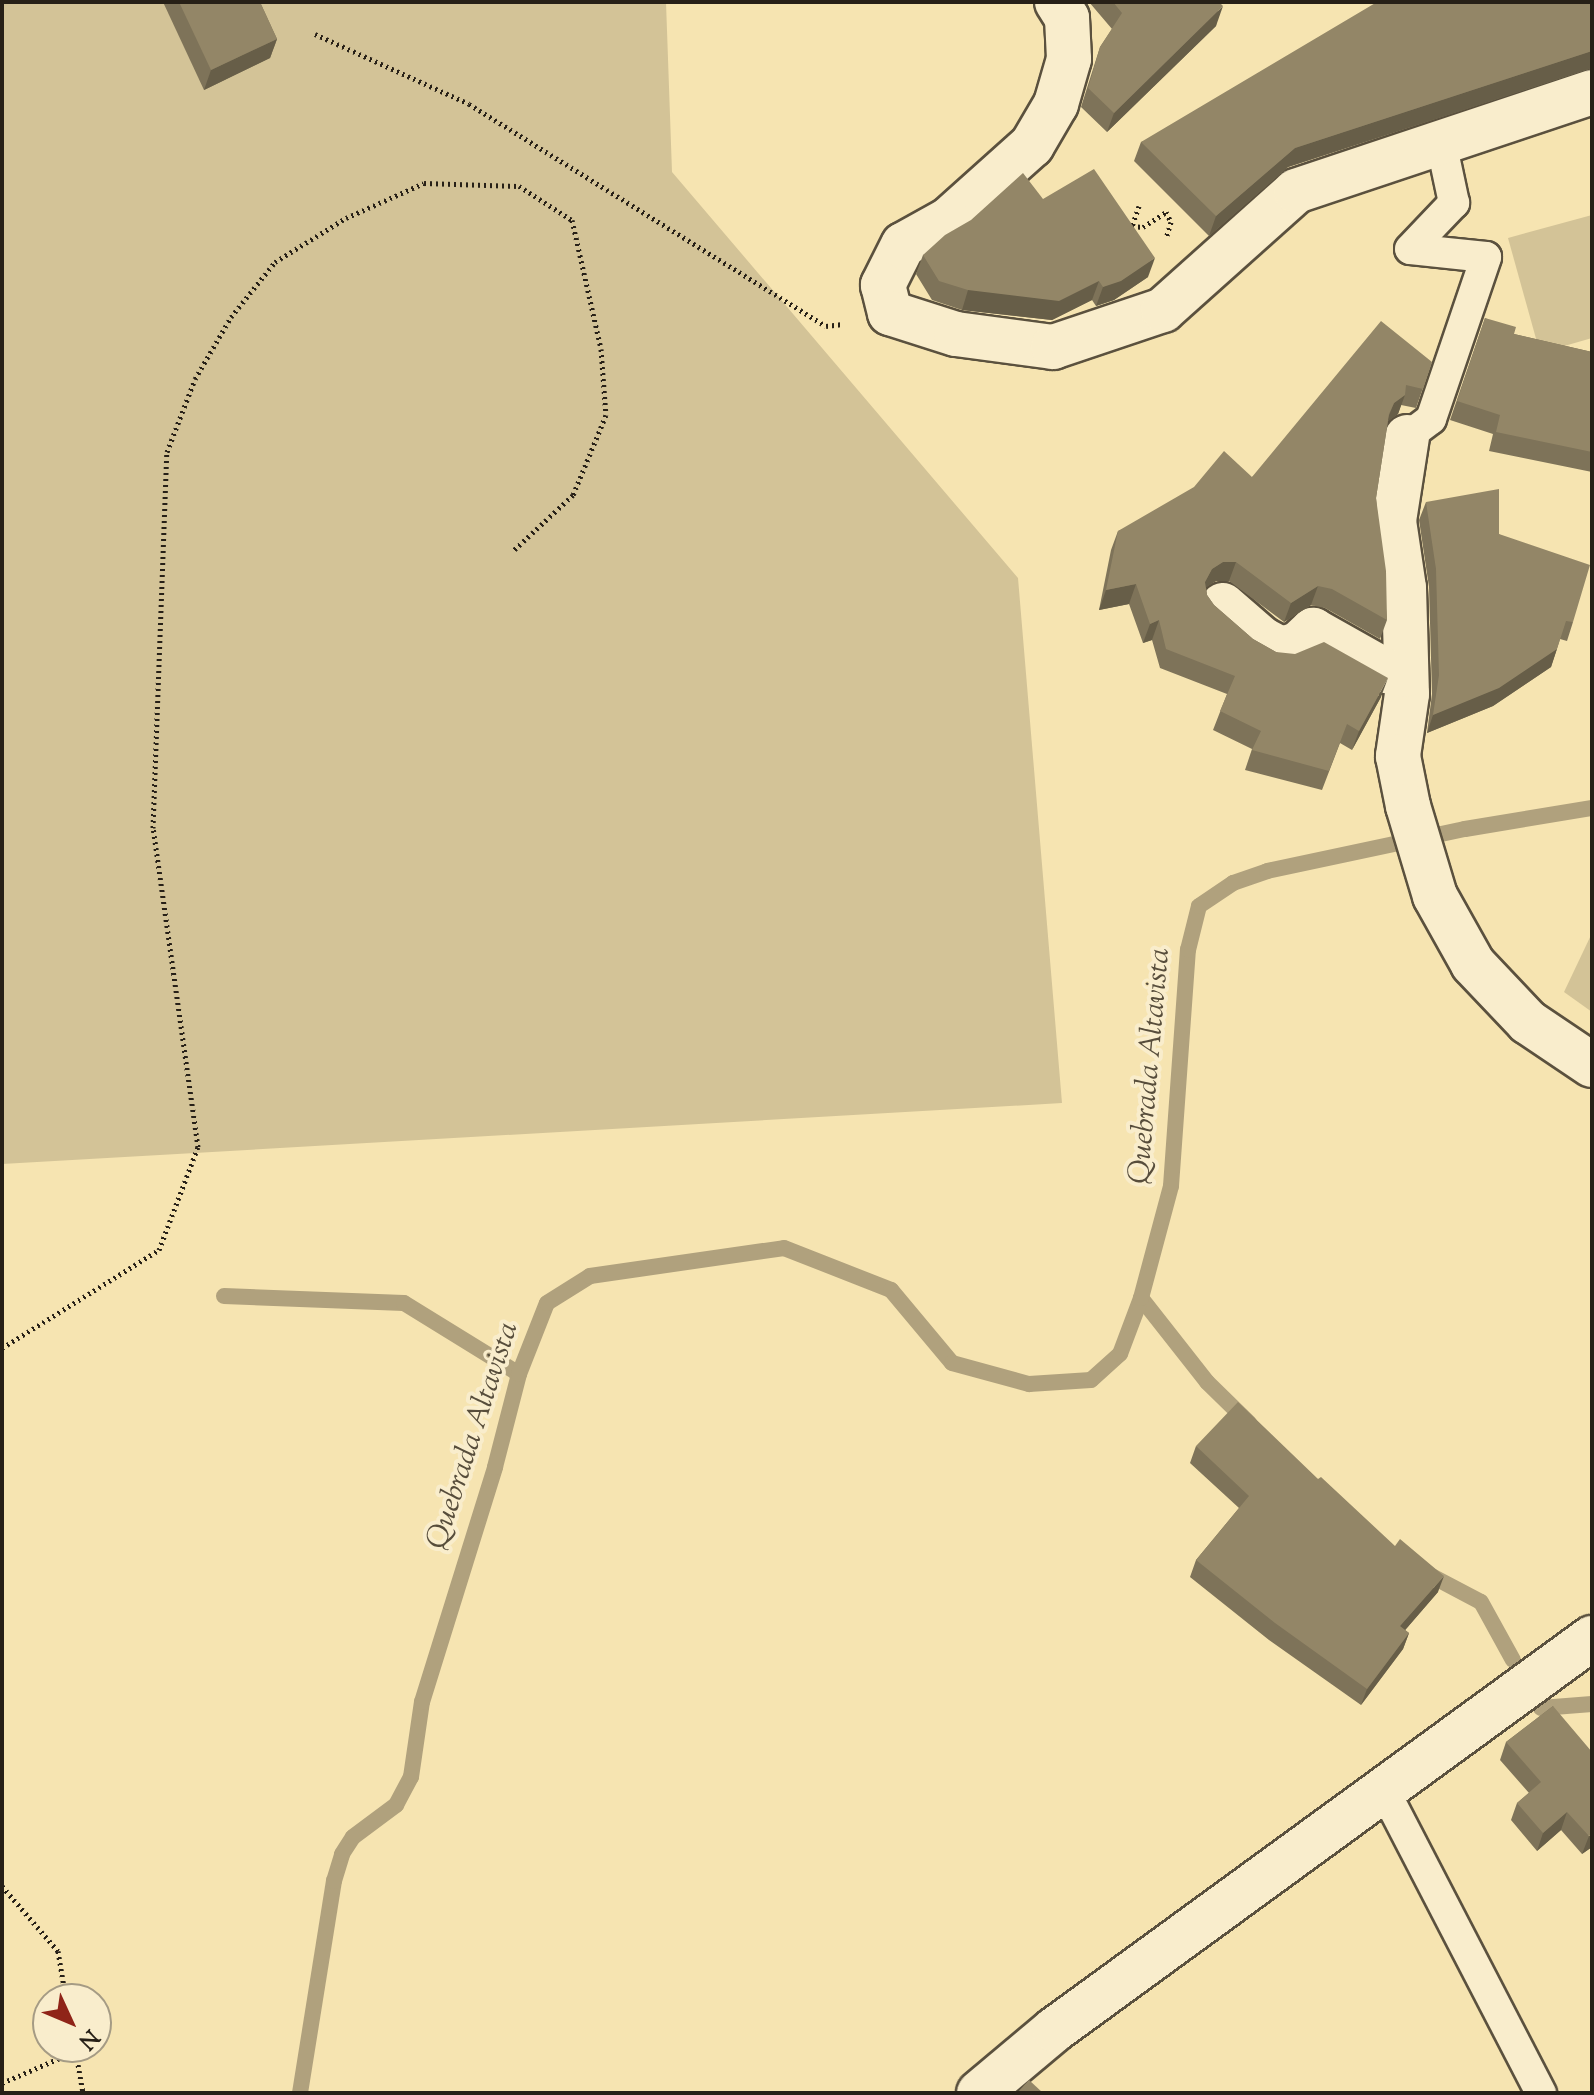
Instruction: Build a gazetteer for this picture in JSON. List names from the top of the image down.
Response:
{
  "water": ["Quebrada Altavista"],
  "north": "bottom right"
}
